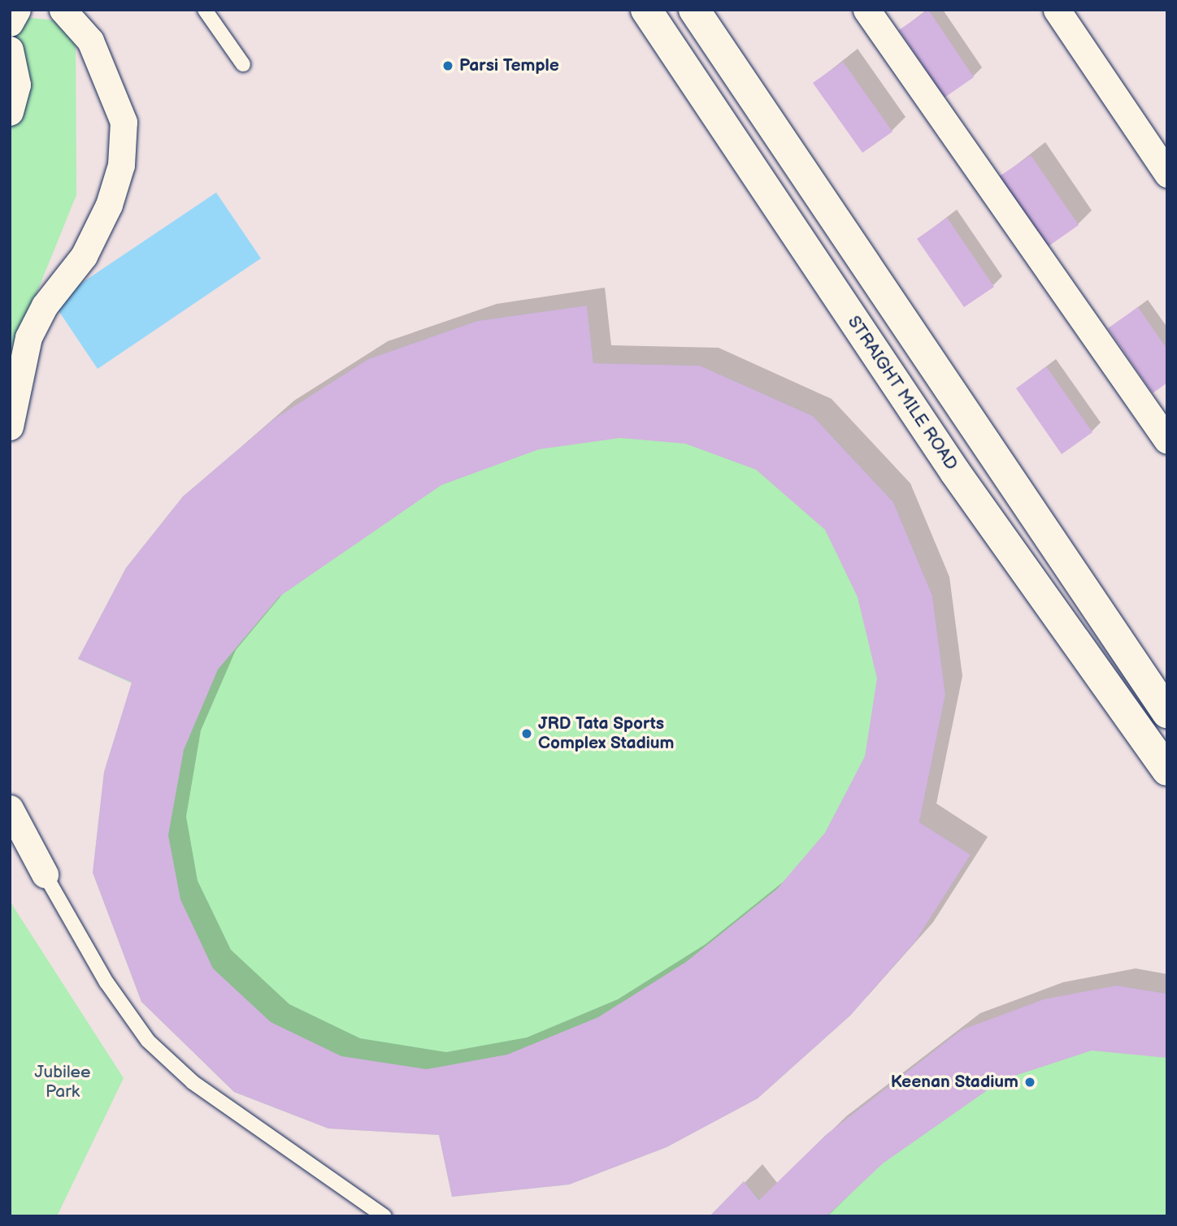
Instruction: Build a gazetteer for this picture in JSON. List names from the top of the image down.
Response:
{
  "streets": {
    "street": ["STRAIGHT MILE ROAD"]
  },
  "parks": ["Jubilee Park"],
  "places": ["Parsi Temple", "JRD Tata Sports Complex Stadium", "Keenan Stadium"]
}
